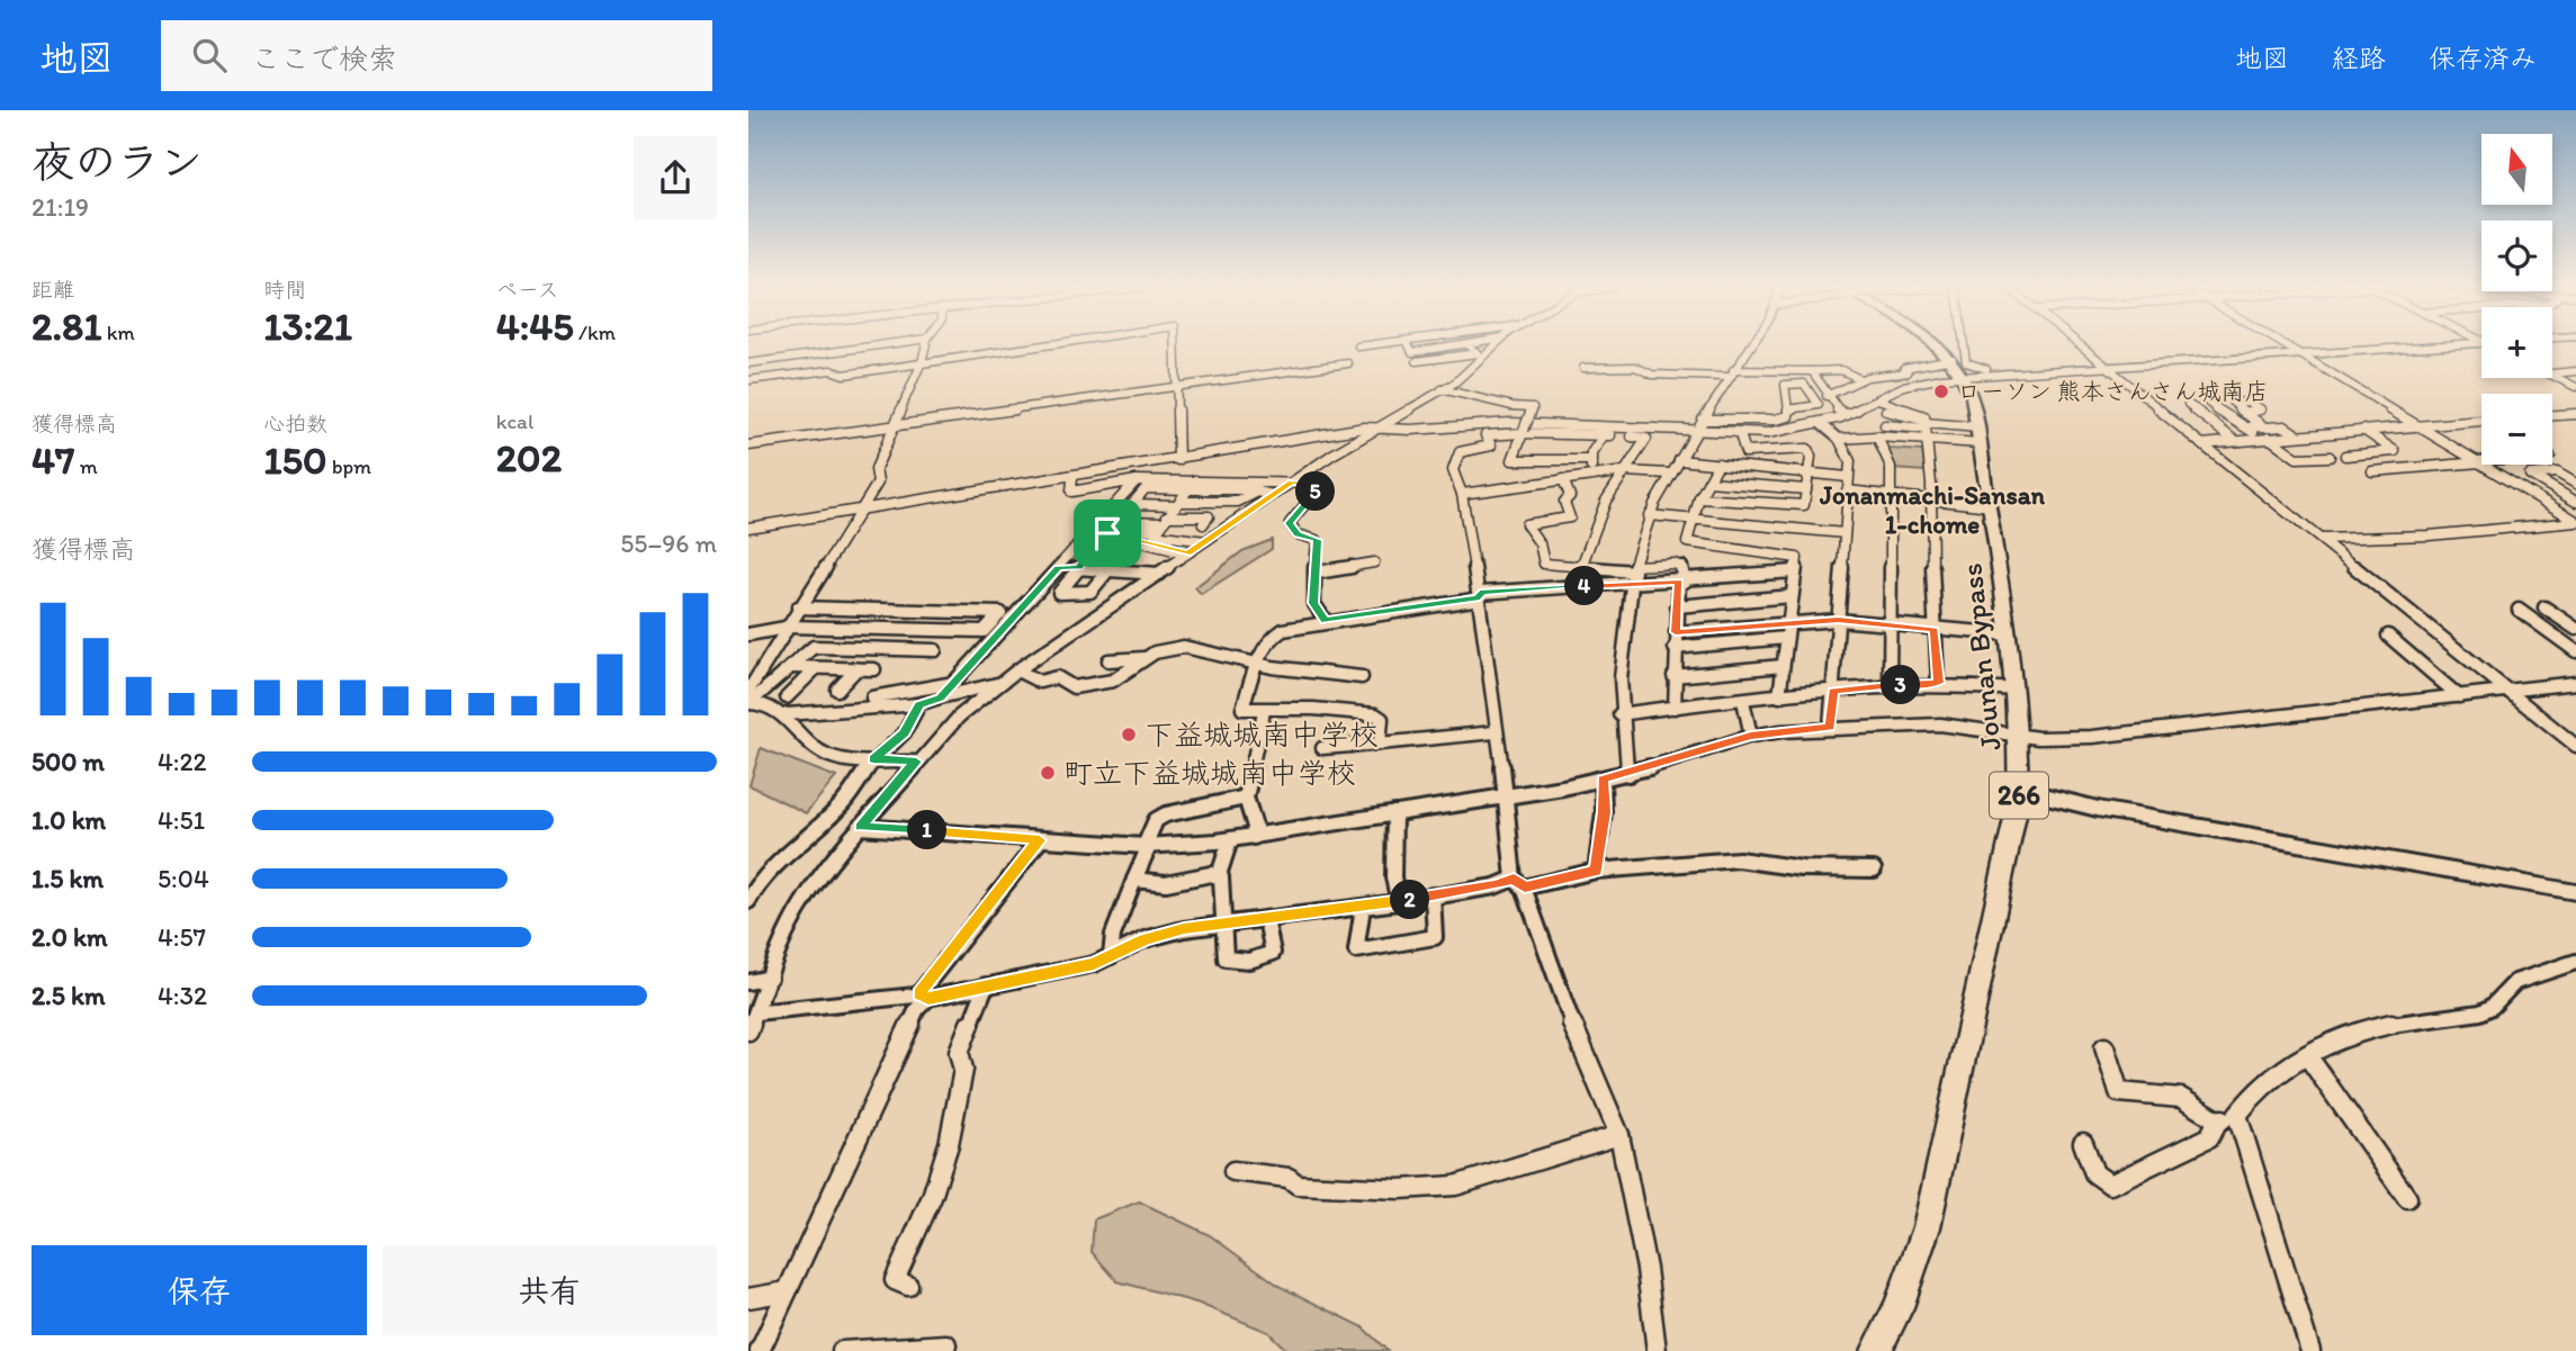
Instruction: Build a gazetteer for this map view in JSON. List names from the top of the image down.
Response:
{
  "streets": {
    "highway": ["Jounan Bypass", "266"]
  },
  "districts": ["Jonanmachi-Sansan 1-chome"],
  "places": ["ローソン 熊本さんさん城南店", "下益城城南中学校", "町立下益城城南中学校"],
  "north": "top",
  "page": {
    "header": "地図",
    "search": "ここで検索",
    "nav": ["地図", "経路", "保存済み"],
    "heading": ["夜のラン", "21:19"],
    "map_buttons": ["+", "−"],
    "stats": [
      ["距離", "2.81 km"],
      ["時間", "13:21"],
      ["ペース", "4:45 /km"],
      ["獲得標高", "47 m"],
      ["心拍数", "150 bpm"],
      ["kcal", "202"]
    ],
    "pins": [
      "5",
      "4",
      "3",
      "1",
      "2"
    ],
    "chart": ["獲得標高", "55–96 m"],
    "list": [
      {
        "name": "500 m",
        "note": "4:22"
      },
      {
        "name": "1.0 km",
        "note": "4:51"
      },
      {
        "name": "1.5 km",
        "note": "5:04"
      },
      {
        "name": "2.0 km",
        "note": "4:57"
      },
      {
        "name": "2.5 km",
        "note": "4:32"
      }
    ],
    "buttons": ["保存", "共有"]
  }
}
